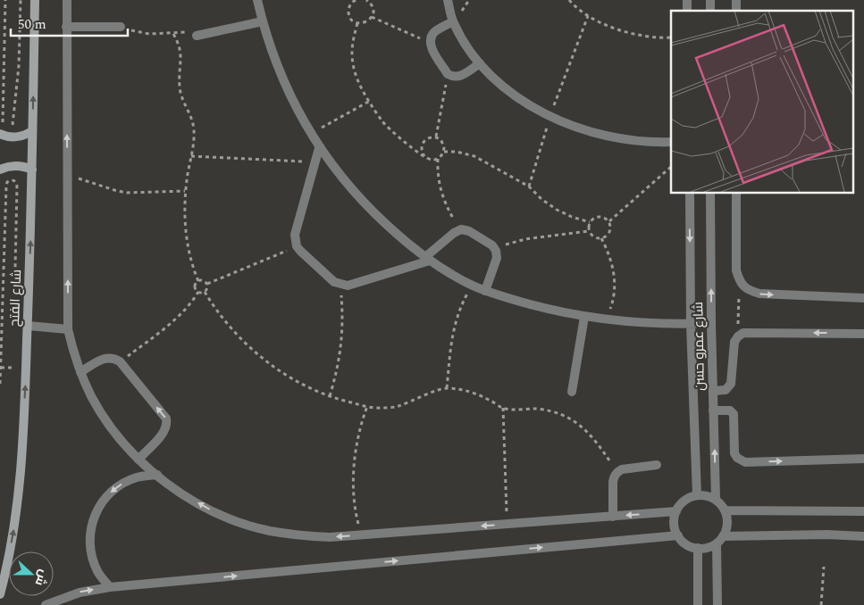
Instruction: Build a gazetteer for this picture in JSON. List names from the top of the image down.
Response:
{
  "streets": {
    "main road": ["شارع الفتح"],
    "street": ["شارع عمرو حسن"]
  },
  "one_way": ["شارع الفتح"],
  "scale_bar": "50 m",
  "north": "right"
}
